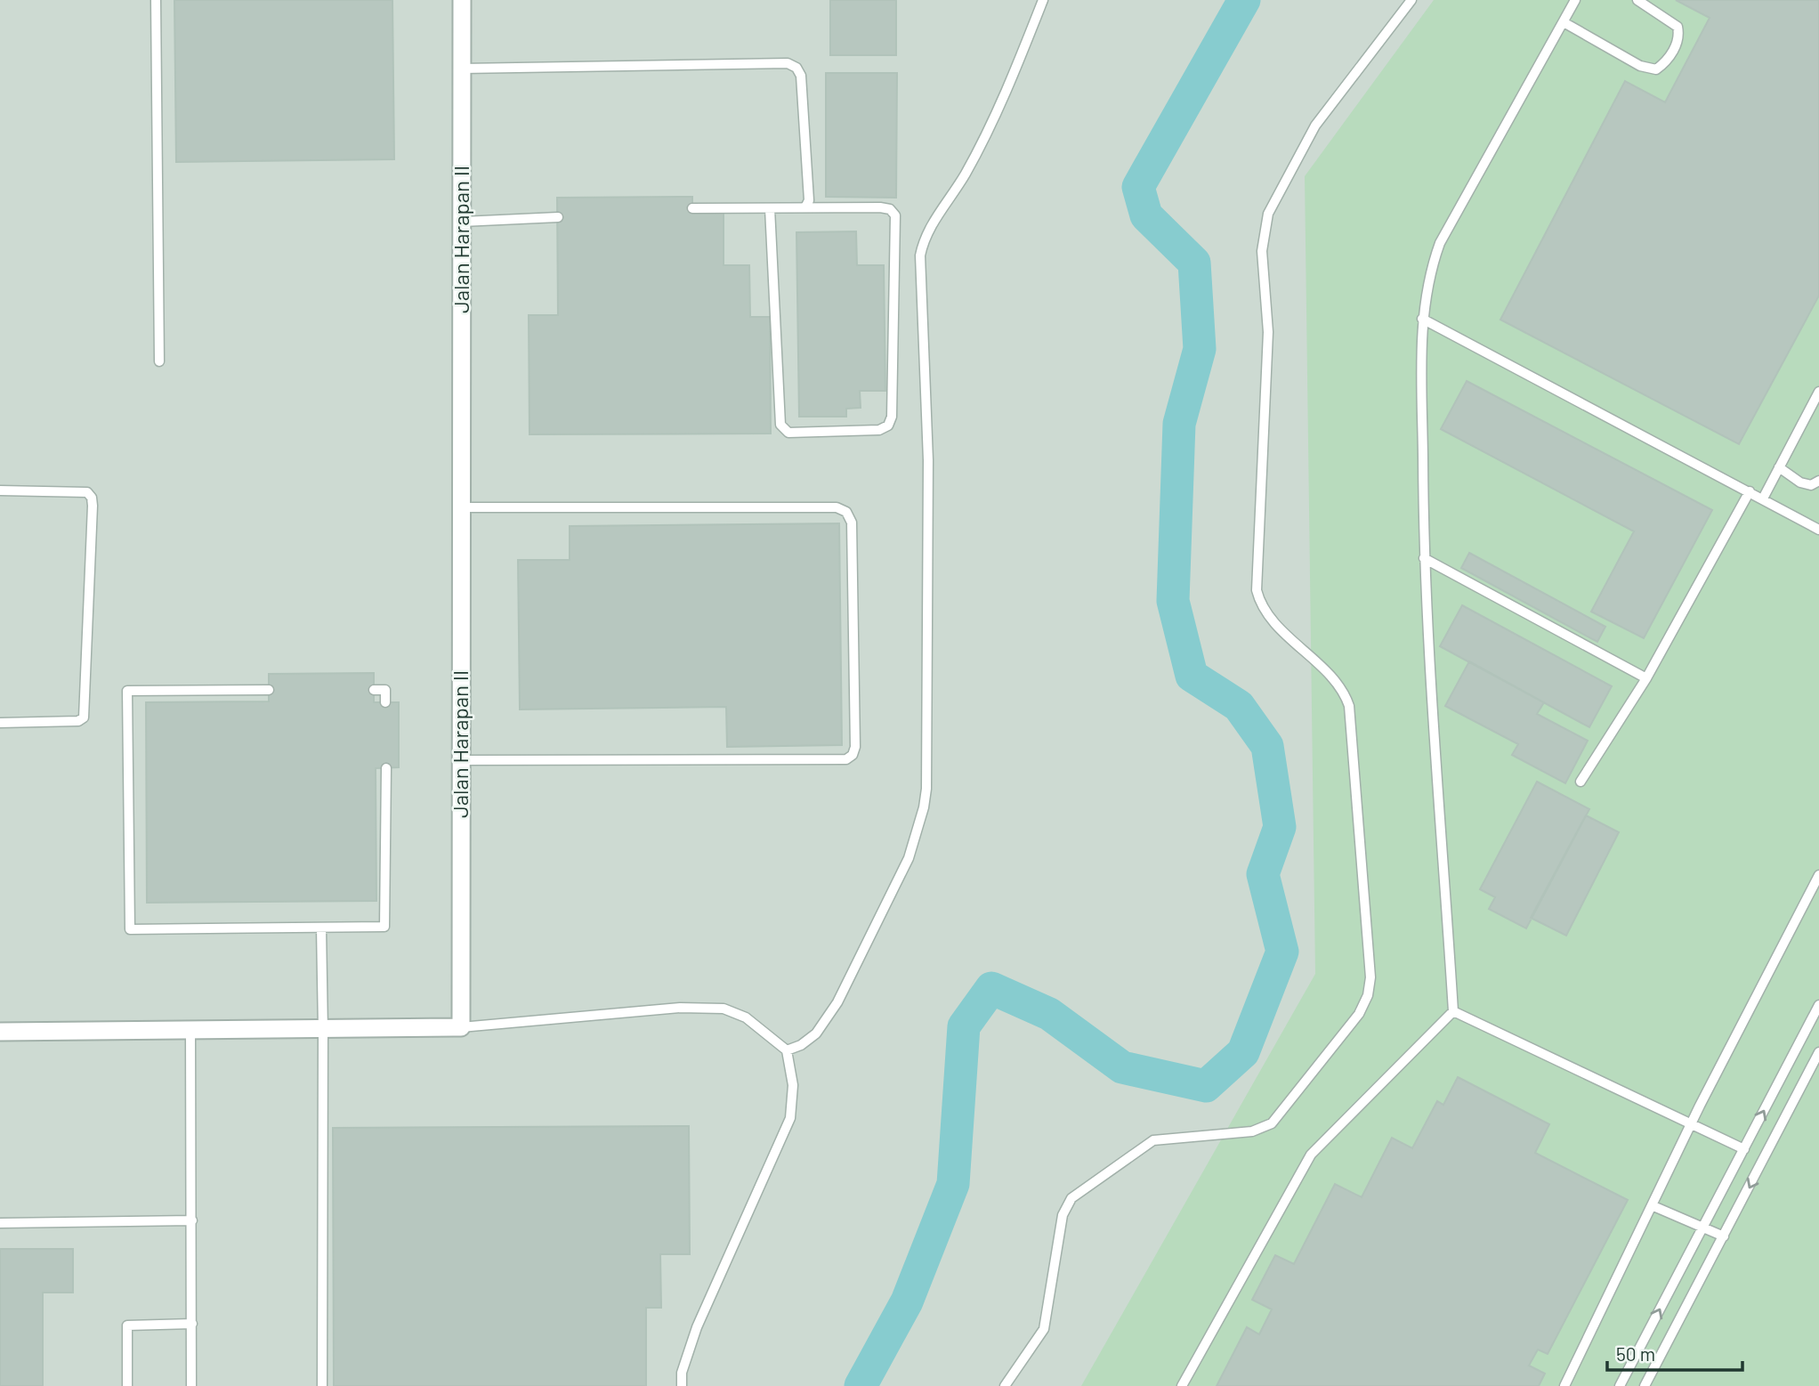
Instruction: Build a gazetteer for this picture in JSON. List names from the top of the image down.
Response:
{
  "streets": {
    "street": ["Jalan Harapan II"]
  },
  "scale_bar": "50 m"
}
